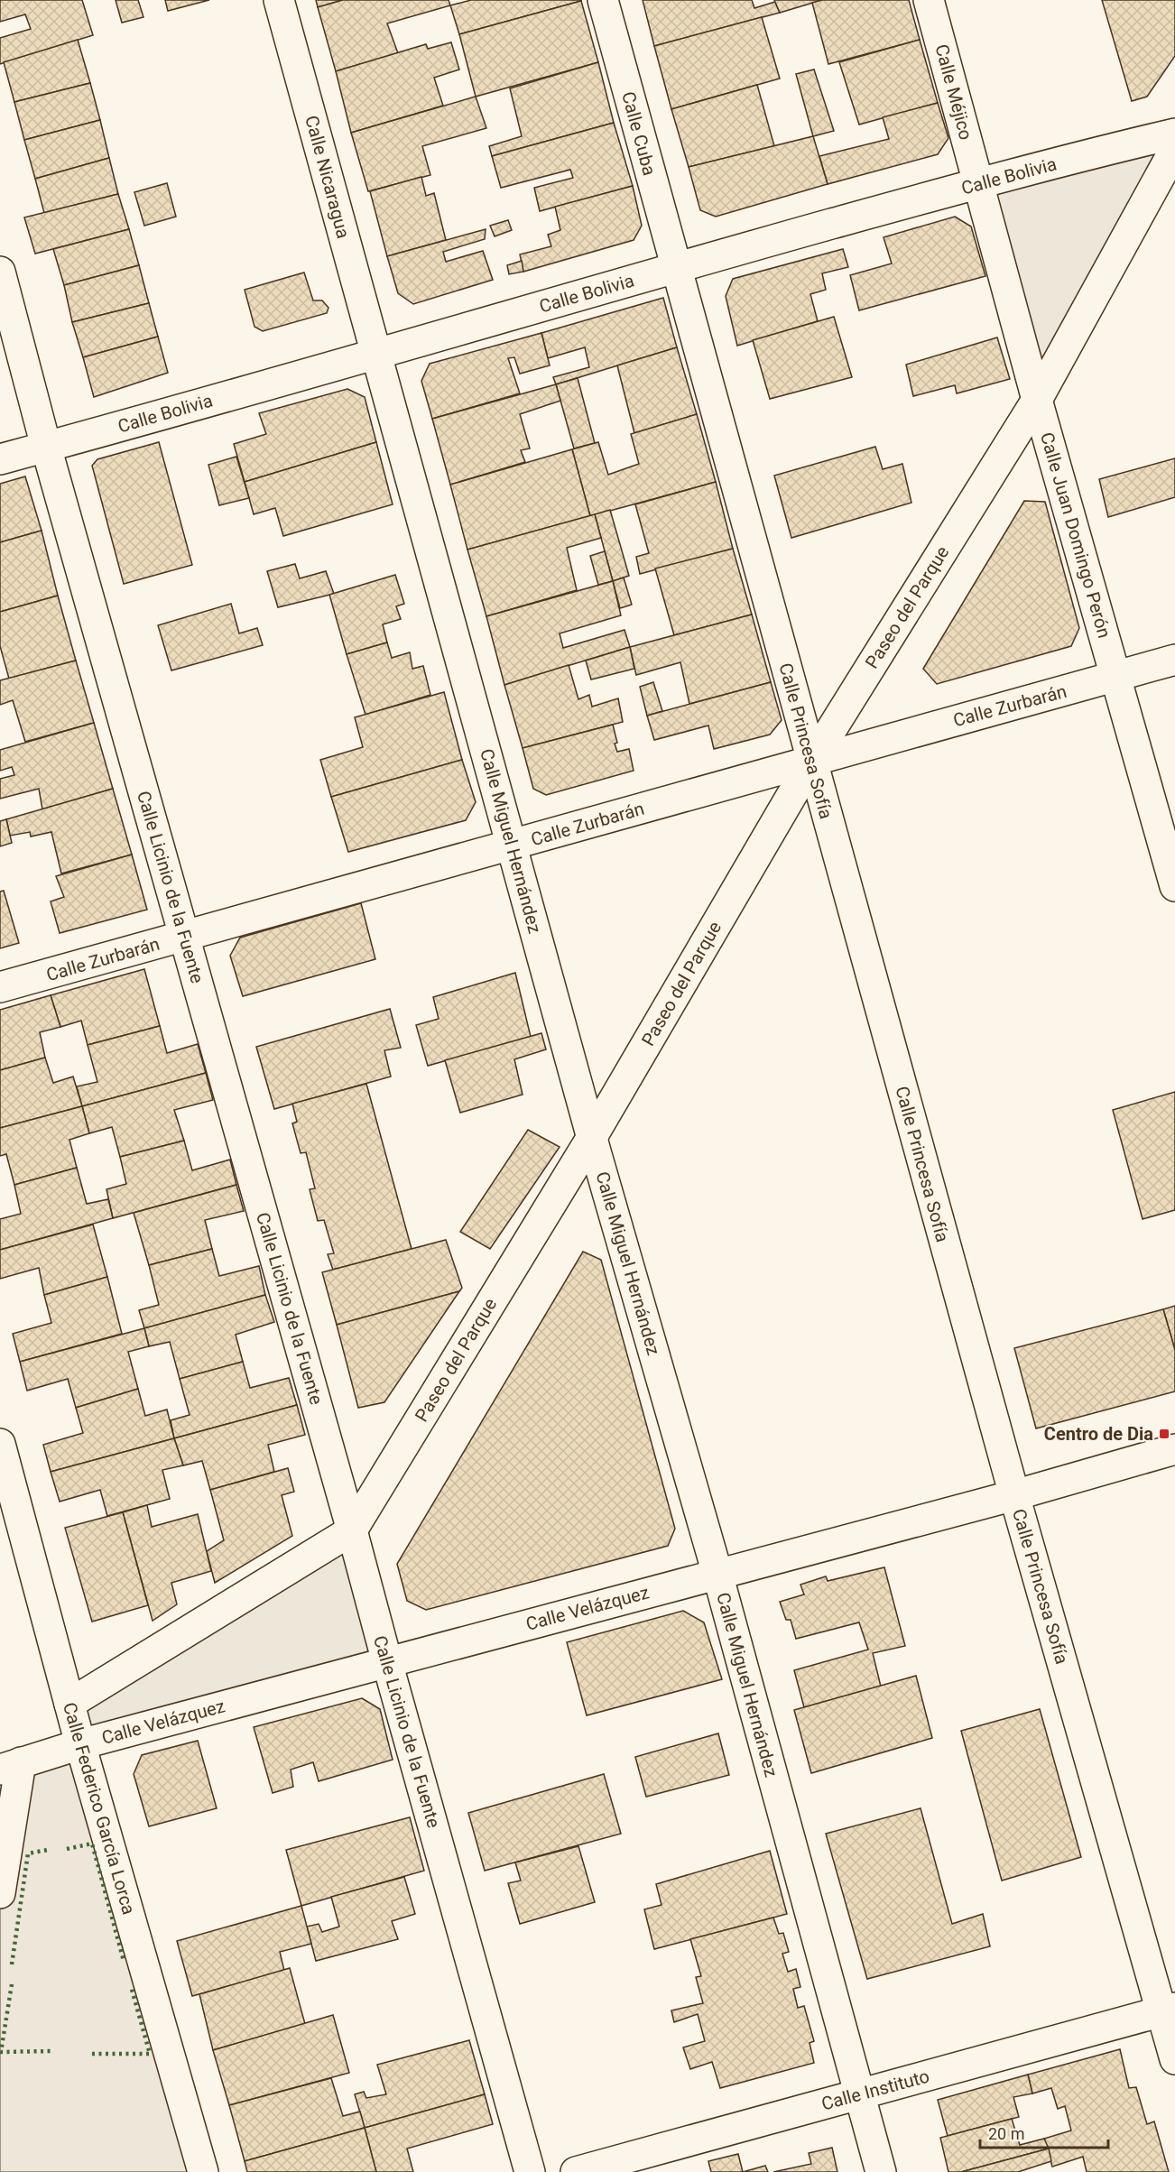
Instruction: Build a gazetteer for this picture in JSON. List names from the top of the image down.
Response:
{
  "streets": {
    "street": [
      "Calle Méjico",
      "Calle Cuba",
      "Calle Bolivia",
      "Calle Nicaragua",
      "Calle Juan Domingo Perón",
      "Paseo del Parque",
      "Calle Zurbarán",
      "Calle Princesa Sofía",
      "Calle Miguel Hernández",
      "Calle Licinio de la Fuente",
      "Calle Velázquez",
      "Calle Federico García Lorca",
      "Calle Instituto"
    ]
  },
  "crossings": [
    ["Calle Méjico", "Calle Bolivia"],
    ["Calle Méjico", "Calle Juan Domingo Perón"],
    ["Calle Cuba", "Calle Bolivia"],
    ["Calle Cuba", "Calle Princesa Sofía"],
    ["Calle Bolivia", "Calle Nicaragua"],
    ["Calle Bolivia", "Calle Juan Domingo Perón"],
    ["Calle Bolivia", "Calle Princesa Sofía"],
    ["Calle Bolivia", "Calle Miguel Hernández"],
    ["Calle Bolivia", "Calle Licinio de la Fuente"],
    ["Calle Nicaragua", "Calle Miguel Hernández"],
    ["Calle Juan Domingo Perón", "Paseo del Parque"],
    ["Calle Juan Domingo Perón", "Calle Zurbarán"],
    ["Paseo del Parque", "Calle Zurbarán"],
    ["Paseo del Parque", "Calle Princesa Sofía"],
    ["Paseo del Parque", "Calle Miguel Hernández"],
    ["Paseo del Parque", "Calle Licinio de la Fuente"],
    ["Paseo del Parque", "Calle Federico García Lorca"],
    ["Calle Zurbarán", "Calle Princesa Sofía"],
    ["Calle Zurbarán", "Calle Miguel Hernández"],
    ["Calle Zurbarán", "Calle Licinio de la Fuente"],
    ["Calle Princesa Sofía", "Calle Velázquez"],
    ["Calle Princesa Sofía", "Calle Instituto"],
    ["Calle Miguel Hernández", "Calle Velázquez"],
    ["Calle Miguel Hernández", "Calle Instituto"],
    ["Calle Licinio de la Fuente", "Calle Velázquez"],
    ["Calle Velázquez", "Calle Federico García Lorca"]
  ],
  "places": {
    "transit": ["Centro de Dia"]
  },
  "scale_bar": "20 m"
}
